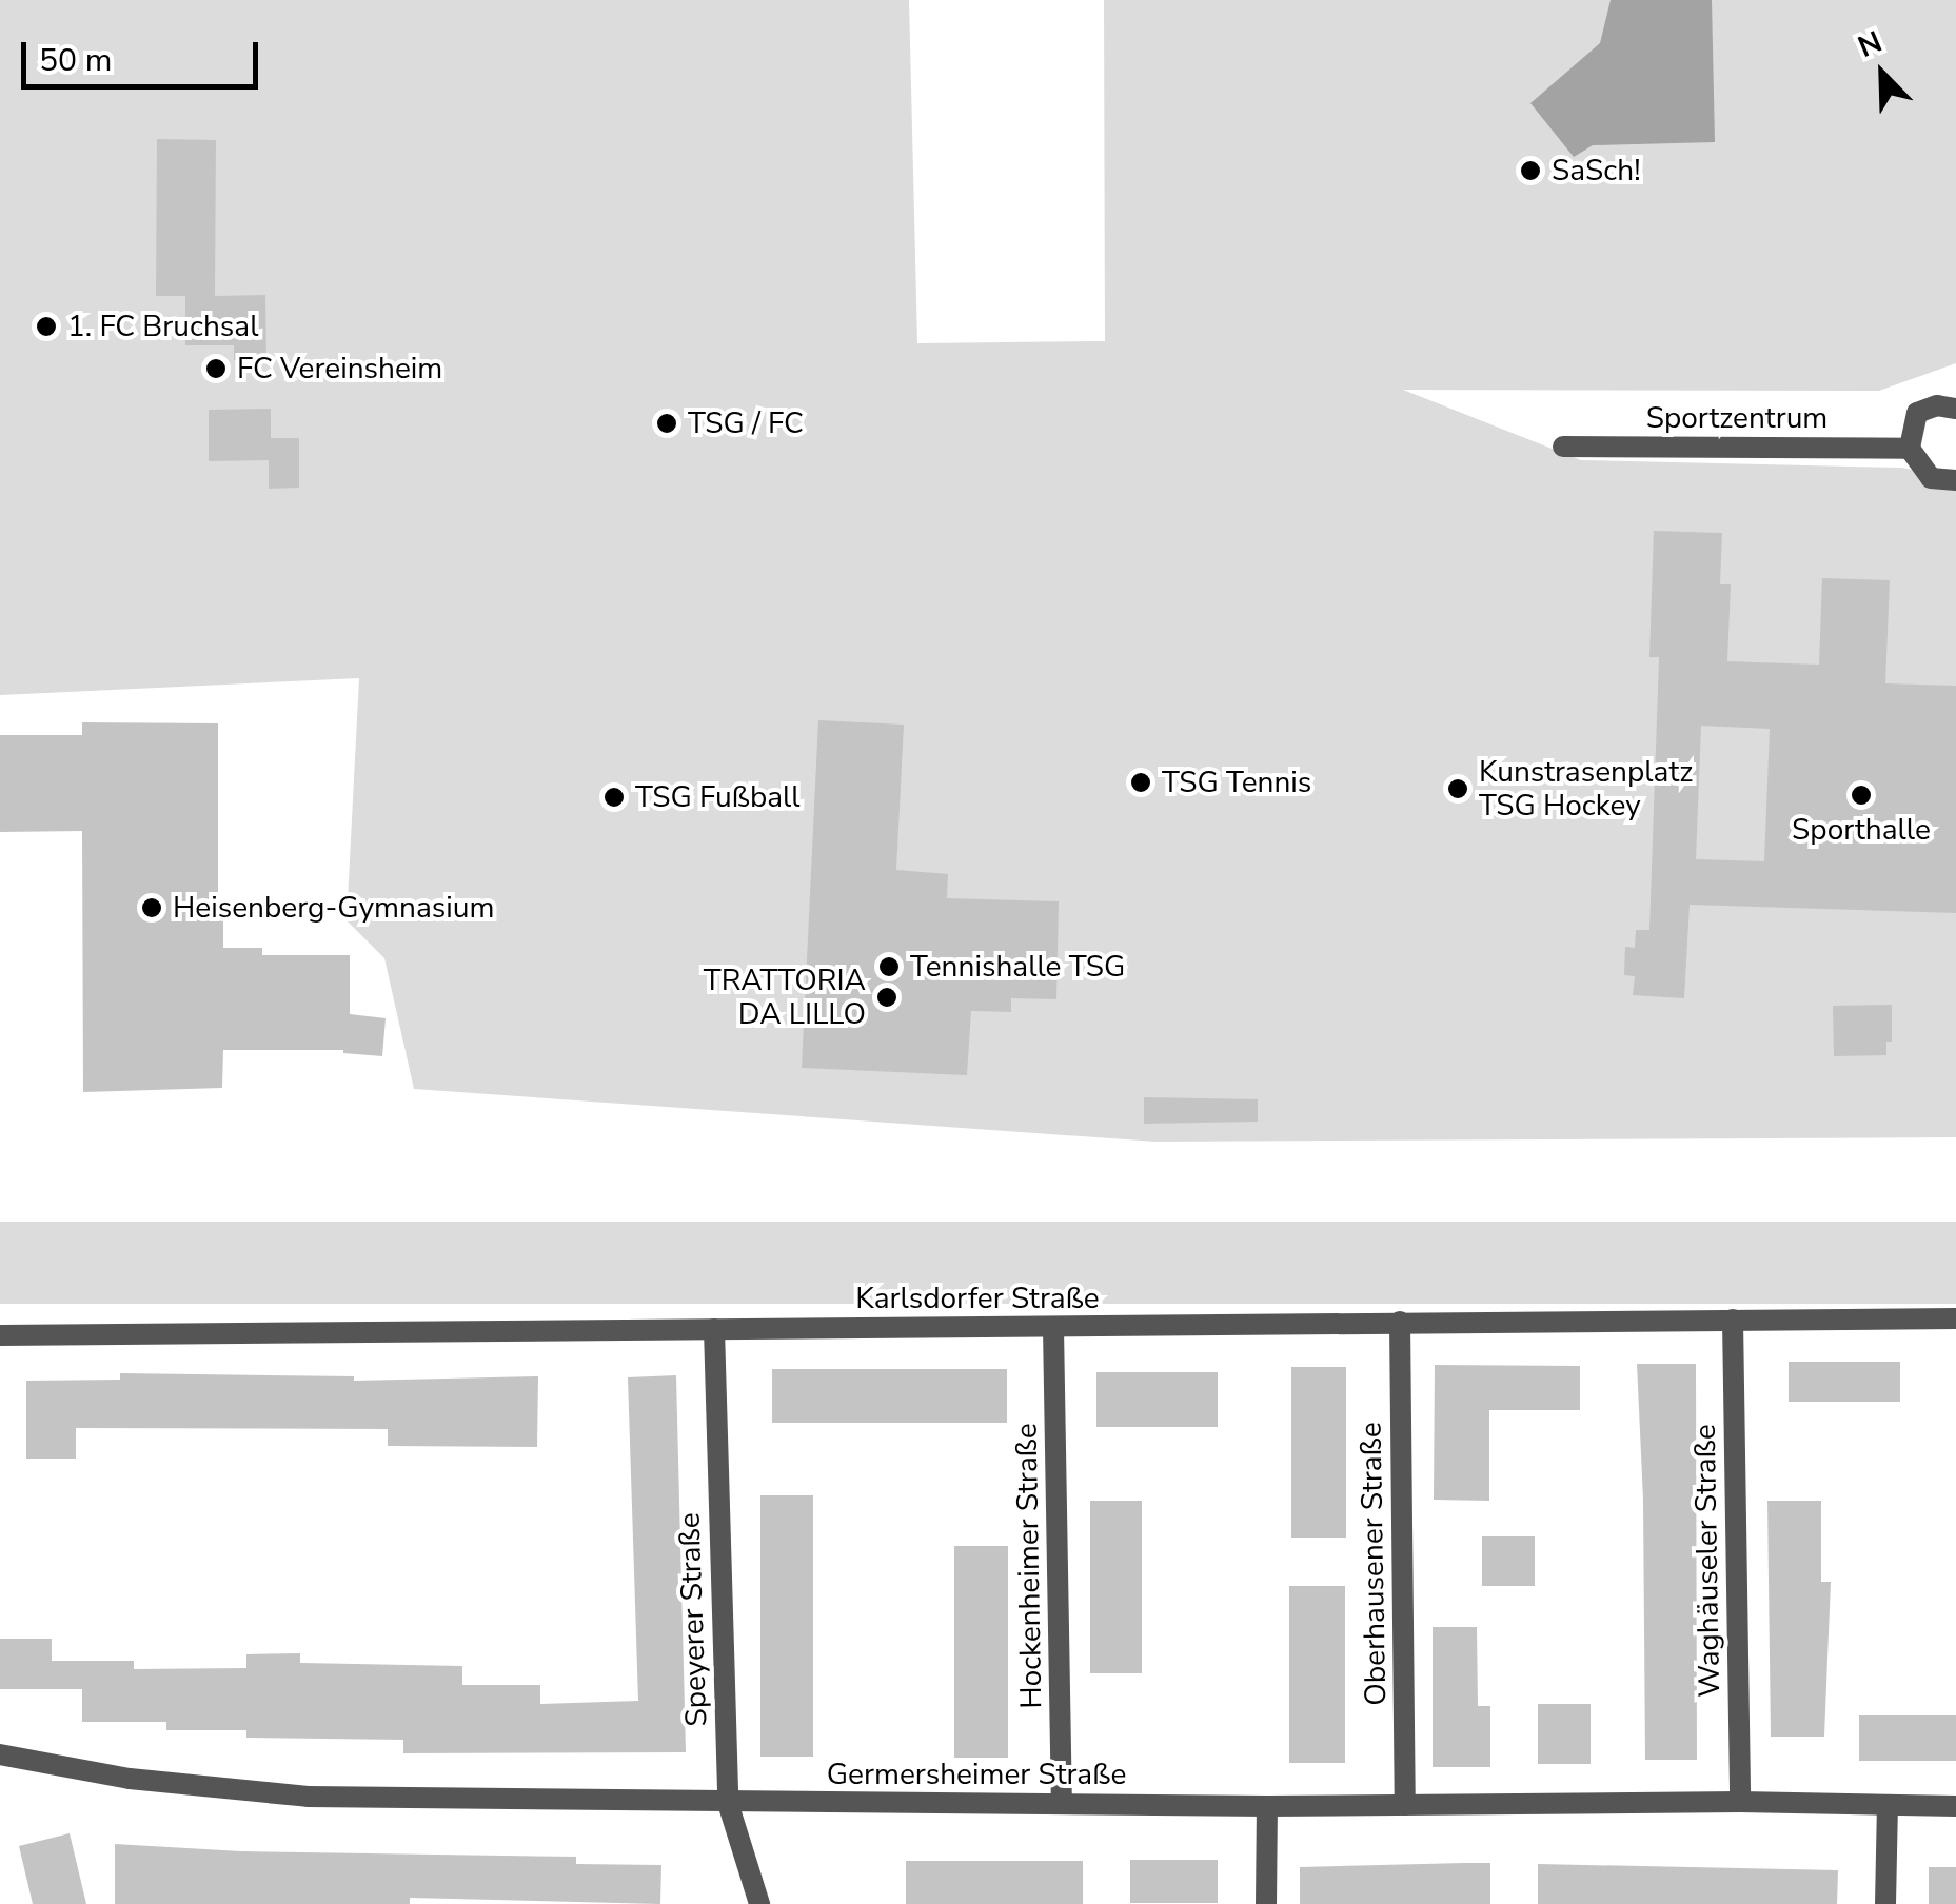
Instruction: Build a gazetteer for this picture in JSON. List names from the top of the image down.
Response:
{
  "streets": {
    "street": [
      "Sportzentrum",
      "Karlsdorfer Straße",
      "Waghäuseler Straße",
      "Oberhausener Straße",
      "Hockenheimer Straße",
      "Speyerer Straße",
      "Germersheimer Straße"
    ]
  },
  "crossings": [
    ["Karlsdorfer Straße", "Waghäuseler Straße"],
    ["Karlsdorfer Straße", "Oberhausener Straße"],
    ["Karlsdorfer Straße", "Hockenheimer Straße"],
    ["Karlsdorfer Straße", "Speyerer Straße"],
    ["Waghäuseler Straße", "Germersheimer Straße"],
    ["Oberhausener Straße", "Germersheimer Straße"],
    ["Hockenheimer Straße", "Germersheimer Straße"],
    ["Speyerer Straße", "Germersheimer Straße"]
  ],
  "places": [
    "SaSch!",
    "1. FC Bruchsal",
    "FC Vereinsheim",
    "TSG / FC",
    "TSG Tennis",
    "Kunstrasenplatz TSG Hockey",
    "Sporthalle",
    "TSG Fußball",
    "Heisenberg-Gymnasium",
    "Tennishalle TSG",
    "TRATTORIA DA LILLO"
  ],
  "scale_bar": "50 m",
  "north": "top left"
}
